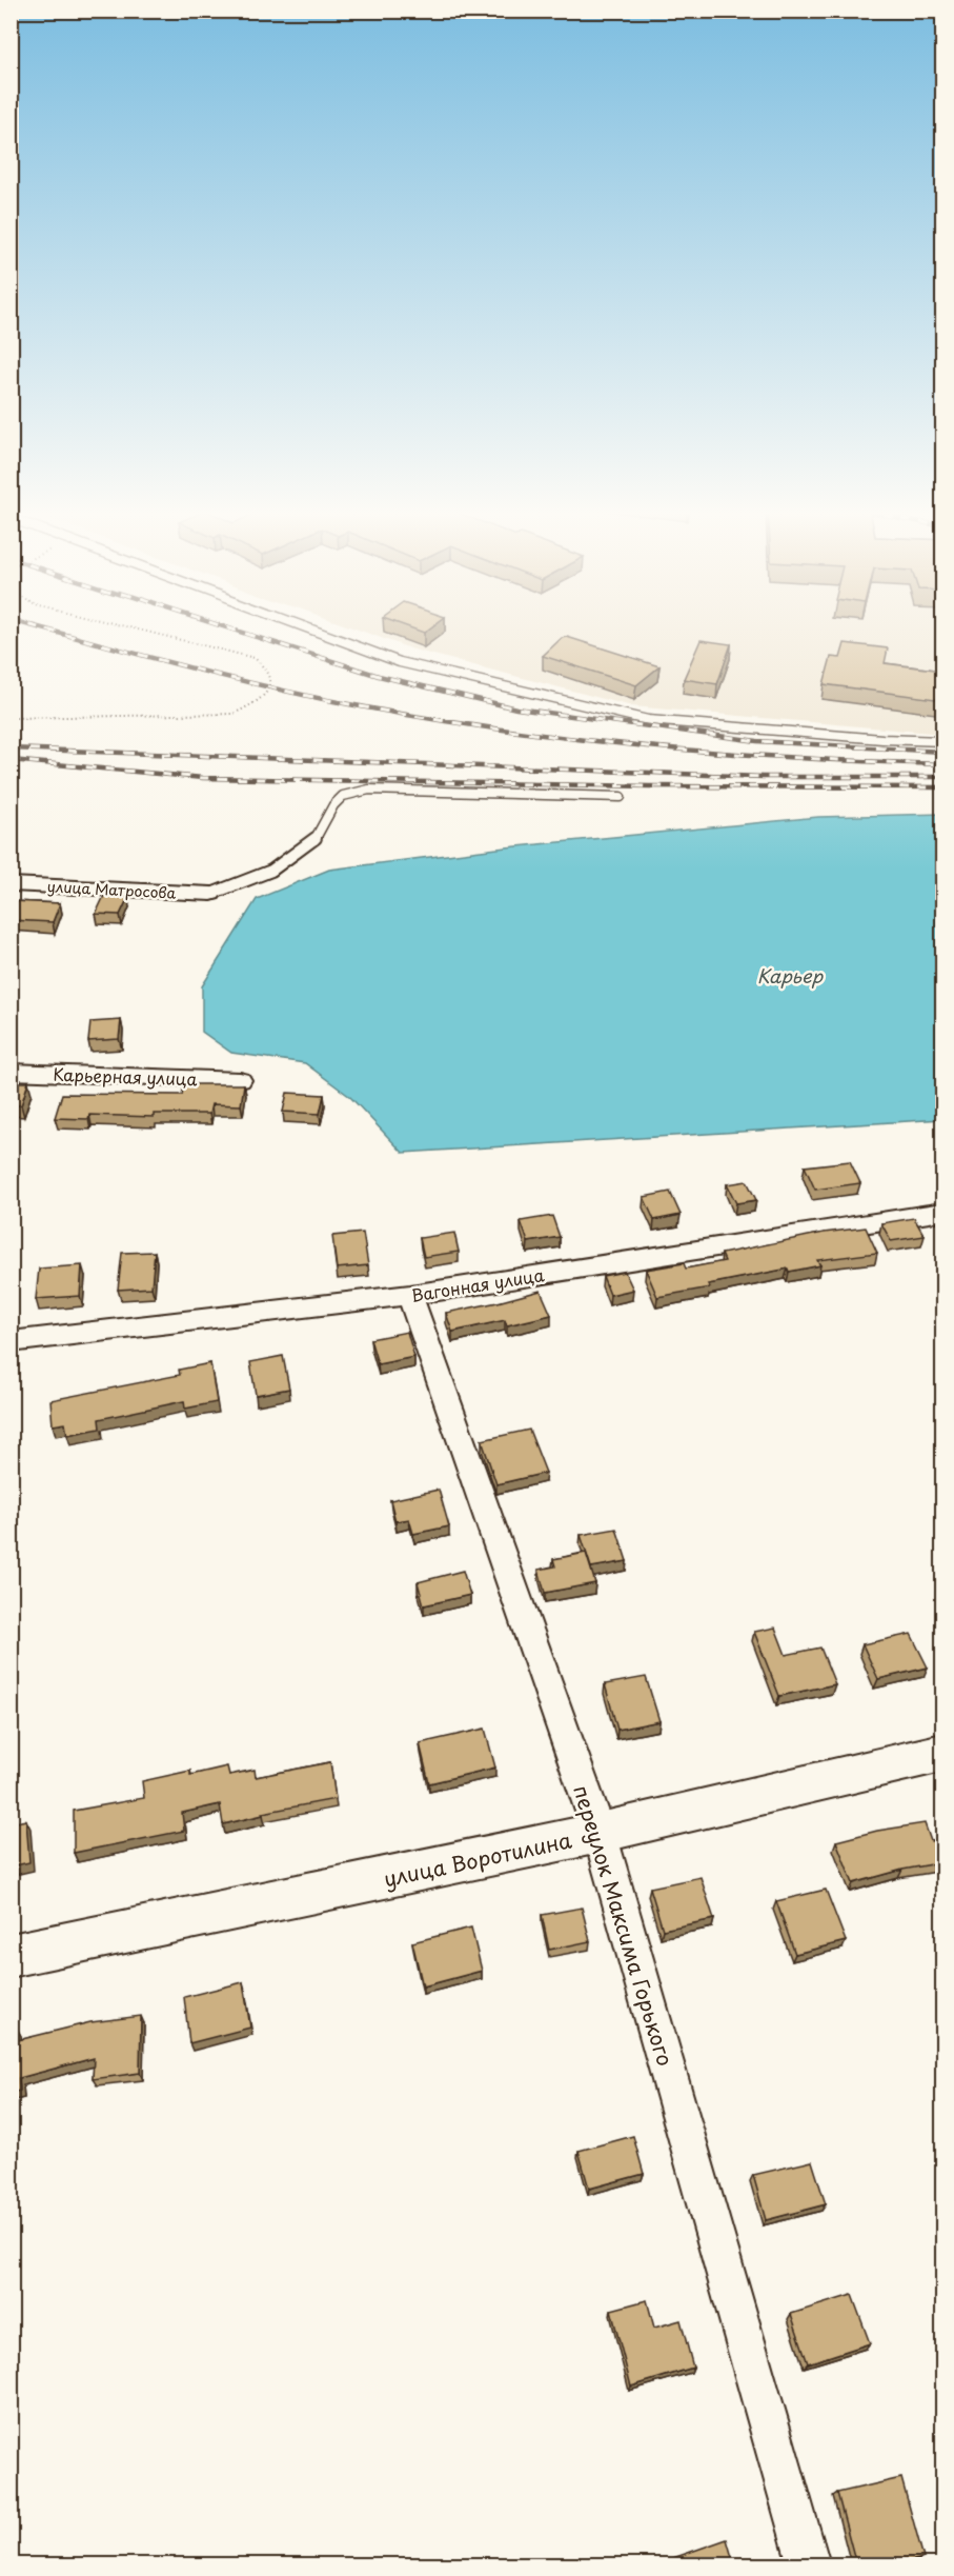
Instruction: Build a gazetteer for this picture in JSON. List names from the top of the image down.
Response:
{
  "streets": {
    "street": [
      "улица Матросова",
      "Карьерная улица",
      "Вагонная улица",
      "улица Воротилина",
      "переулок Максима Горького"
    ]
  },
  "crossings": [
    ["Вагонная улица", "переулок Максима Горького"],
    ["улица Воротилина", "переулок Максима Горького"]
  ],
  "water": ["Карьер"]
}
